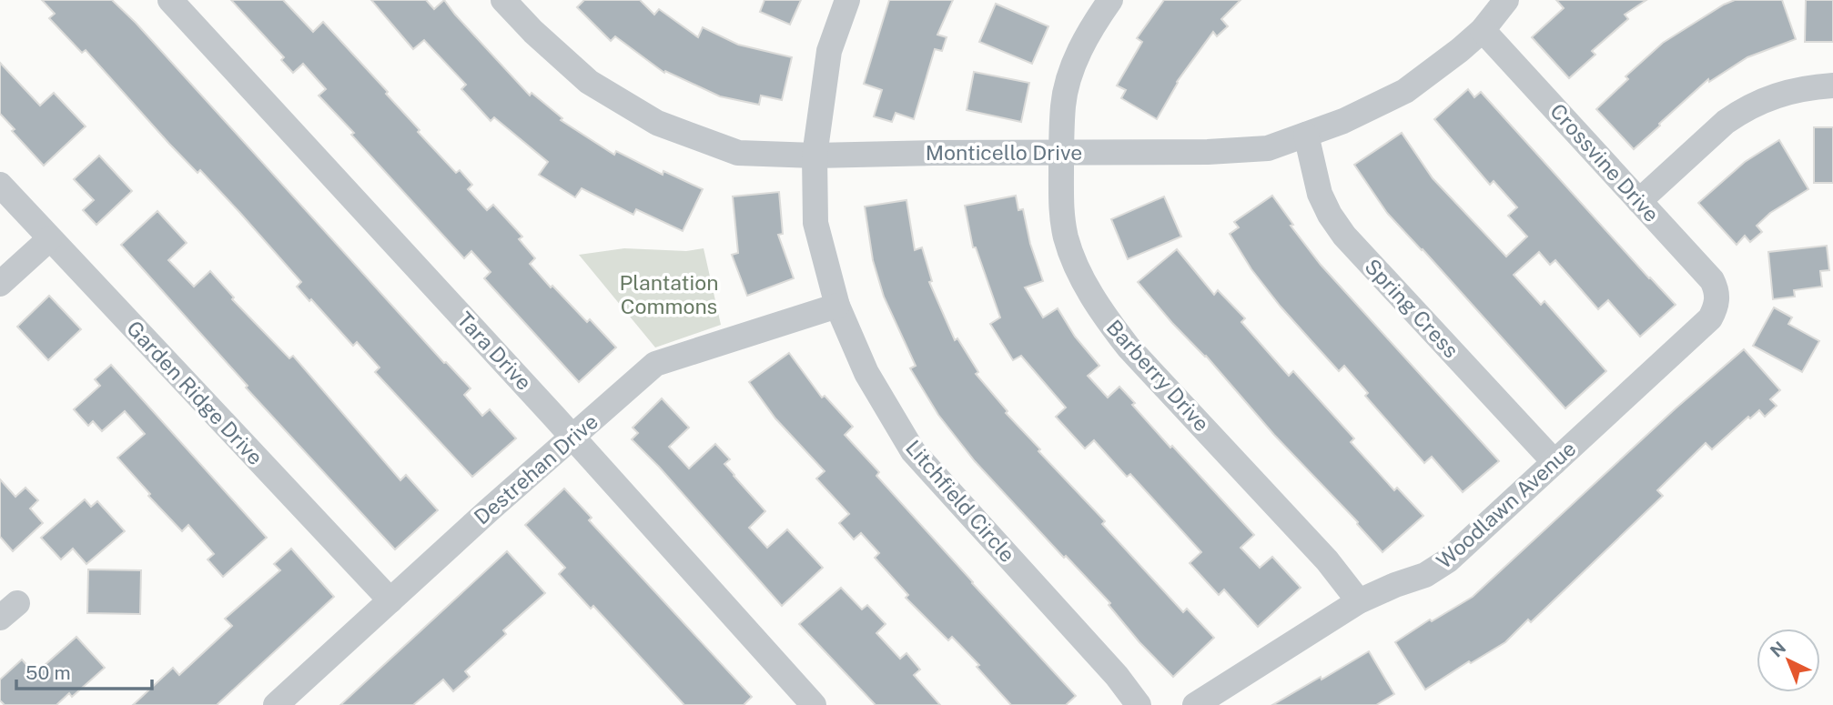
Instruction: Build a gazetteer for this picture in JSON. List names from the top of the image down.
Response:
{
  "streets": {
    "street": [
      "Monticello Drive",
      "Crossvine Drive",
      "Spring Cress",
      "Tara Drive",
      "Barberry Drive",
      "Garden Ridge Drive",
      "Destrehan Drive",
      "Litchfield Circle",
      "Woodlawn Avenue"
    ]
  },
  "crossings": [
    ["Monticello Drive", "Crossvine Drive"],
    ["Monticello Drive", "Spring Cress"],
    ["Monticello Drive", "Barberry Drive"],
    ["Monticello Drive", "Litchfield Circle"],
    ["Crossvine Drive", "Woodlawn Avenue"],
    ["Spring Cress", "Woodlawn Avenue"],
    ["Tara Drive", "Destrehan Drive"],
    ["Barberry Drive", "Woodlawn Avenue"],
    ["Garden Ridge Drive", "Destrehan Drive"],
    ["Destrehan Drive", "Litchfield Circle"]
  ],
  "parks": ["Plantation Commons"],
  "scale_bar": "50 m",
  "north": "top left"
}
